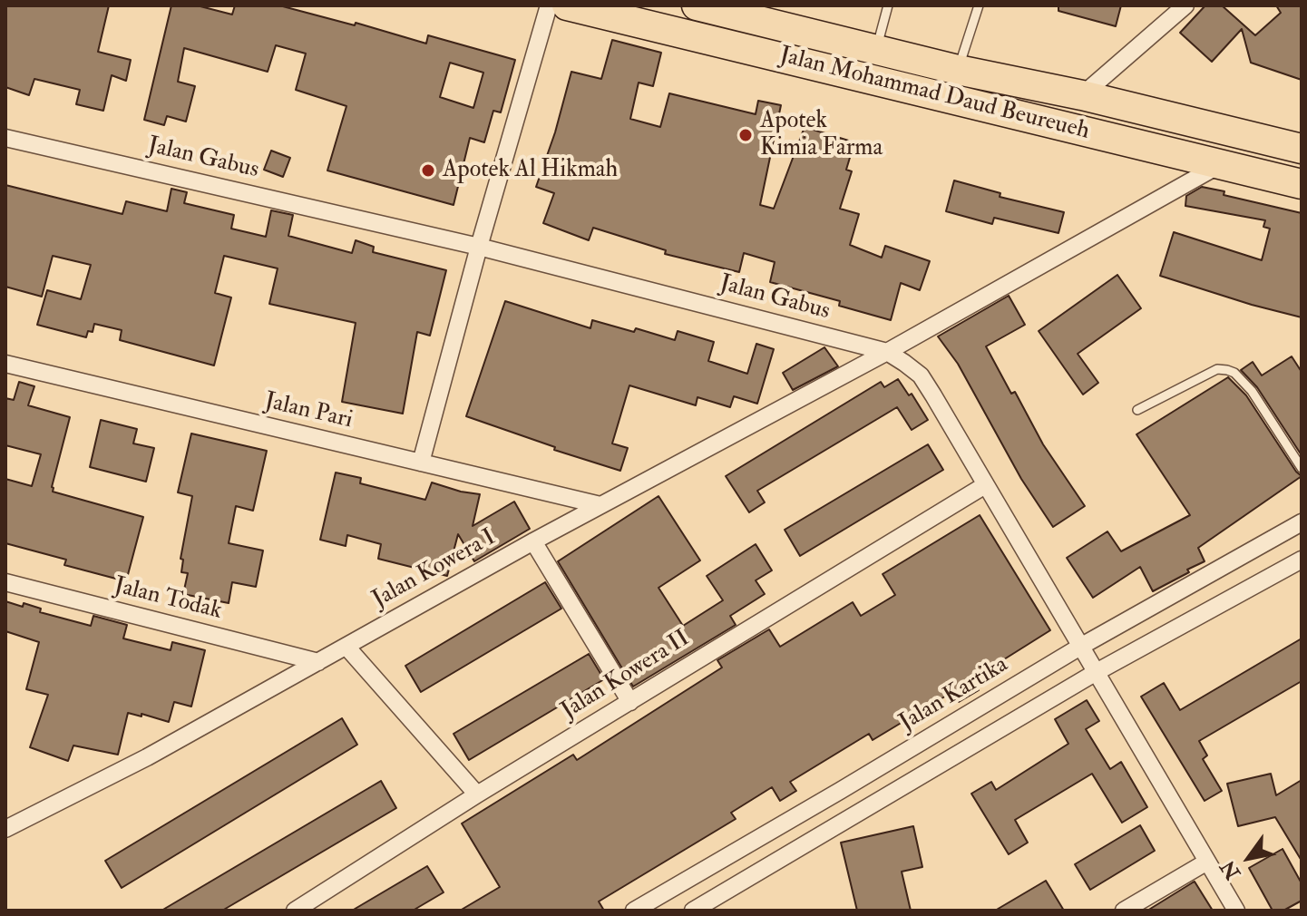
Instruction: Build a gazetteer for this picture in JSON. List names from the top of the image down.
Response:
{
  "streets": {
    "highway": ["Jalan Mohammad Daud Beureueh"],
    "street": [
      "Jalan Gabus",
      "Jalan Pari",
      "Jalan Kowera I",
      "Jalan Todak",
      "Jalan Kowera II",
      "Jalan Kartika"
    ]
  },
  "crossings": [
    ["Jalan Mohammad Daud Beureueh", "Jalan Kowera I"],
    ["Jalan Gabus", "Jalan Kowera I"],
    ["Jalan Gabus", "Jalan Kowera II"],
    ["Jalan Gabus", "Jalan Kartika"],
    ["Jalan Pari", "Jalan Kowera I"],
    ["Jalan Kowera I", "Jalan Todak"]
  ],
  "places": ["Apotek Kimia Farma", "Apotek Al Hikmah"],
  "north": "bottom left"
}
